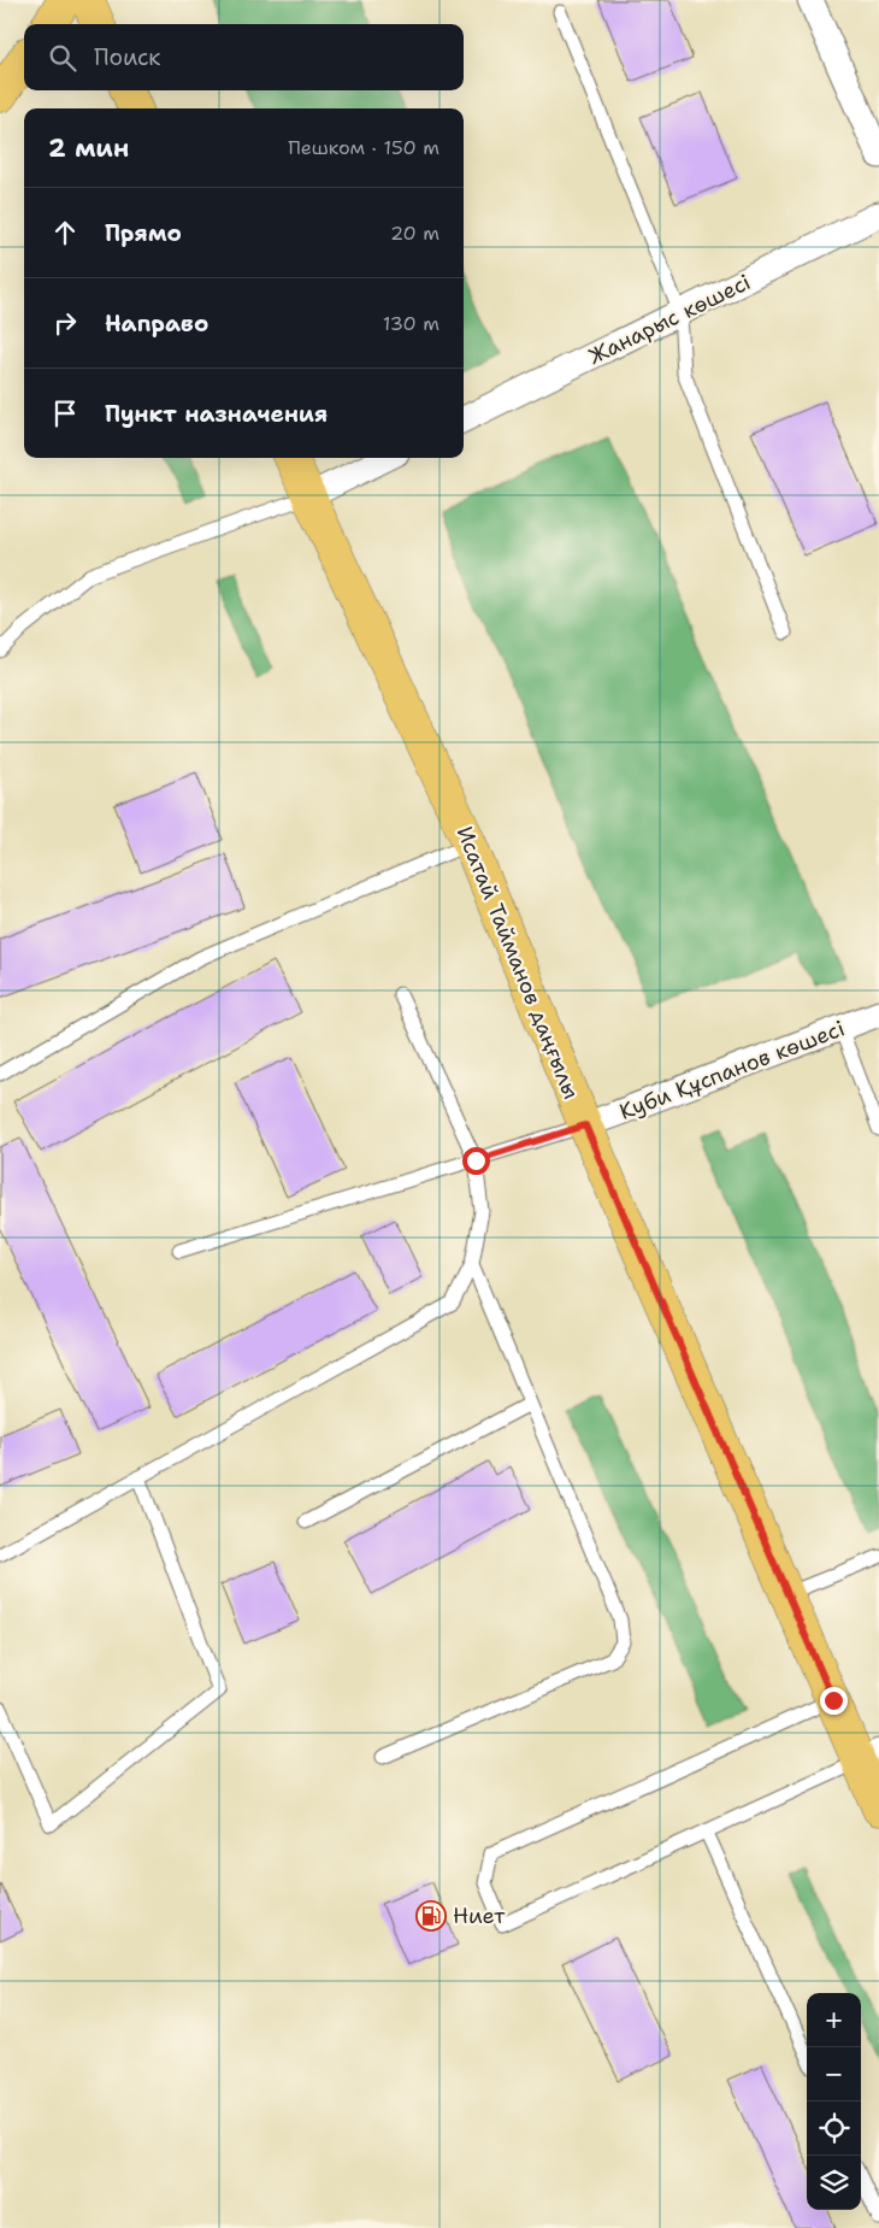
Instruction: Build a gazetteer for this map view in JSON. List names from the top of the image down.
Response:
{
  "streets": {
    "main road": ["Исатай Тайманов даңғылы"],
    "street": ["Жанарыс көшесі", "Куби Құспанов көшесi"]
  },
  "crossings": [
    ["Исатай Тайманов даңғылы", "Куби Құспанов көшесi"]
  ],
  "places": {
    "fuel station": ["Ниет"]
  },
  "page": {
    "search": "Поиск",
    "heading": ["2 мин", "Пешком · 150 m"],
    "list": [
      ["Прямо", "20 m"],
      ["Направо", "130 m"],
      "Пункт назначения"
    ],
    "map_buttons": ["+", "−"]
  }
}
